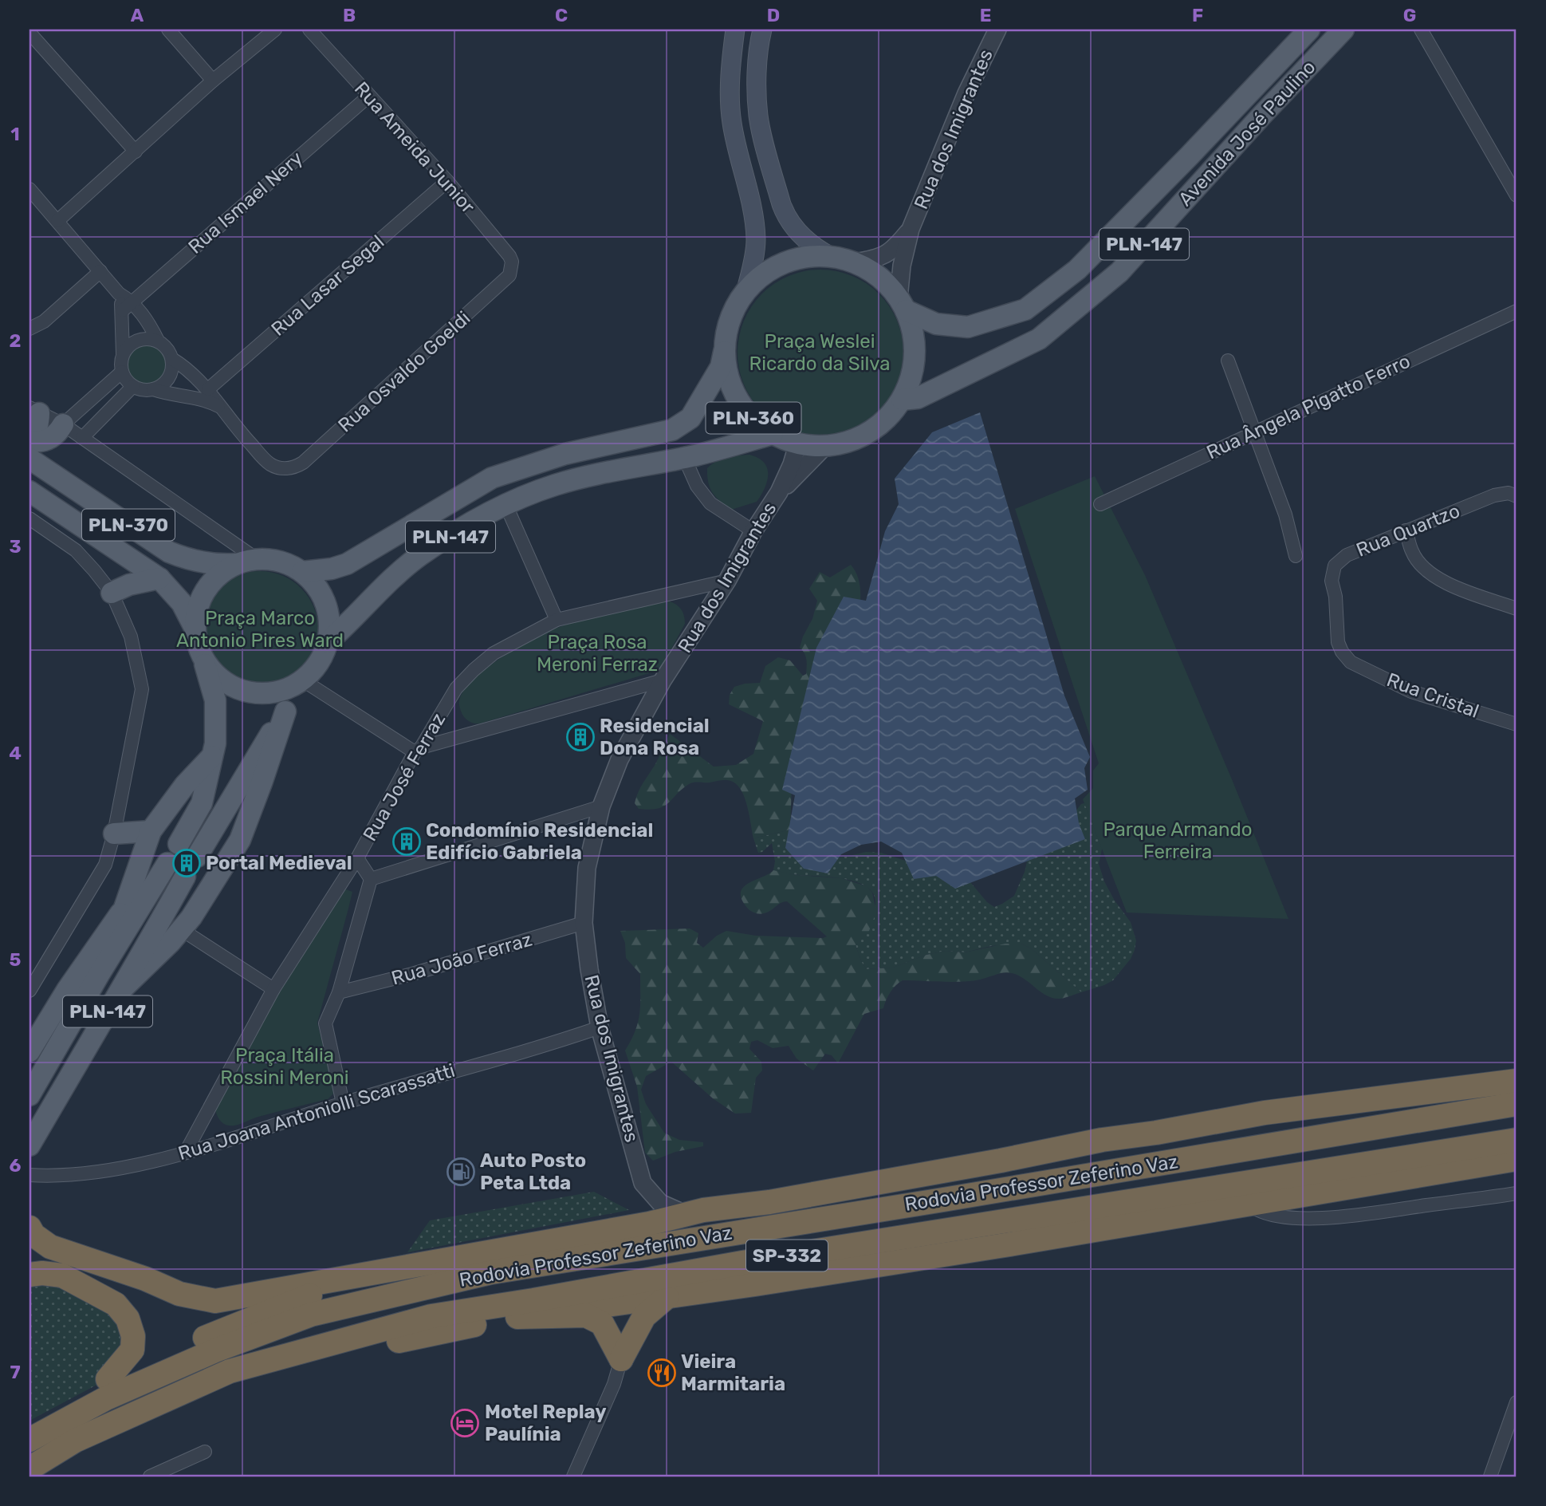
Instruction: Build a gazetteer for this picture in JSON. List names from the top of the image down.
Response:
{
  "streets": {
    "highway": ["Rodovia Professor Zeferino Vaz", "SP-332"],
    "main road": [
      "Avenida José Paulino",
      "PLN-147",
      "PLN-360",
      "PLN-370"
    ],
    "street": [
      "Rua dos Imigrantes",
      "Rua Ameida Junior",
      "Rua Ismael Nery",
      "Rua Lasar Segal",
      "Rua Osvaldo Goeldi",
      "Rua Ângela Pigatto Ferro",
      "Rua Quartzo",
      "Rua Cristal",
      "Rua José Ferraz",
      "Rua João Ferraz",
      "Rua Joana Antoniolli Scarassatti"
    ]
  },
  "crossings": [
    ["Rua dos Imigrantes", "Avenida José Paulino"],
    ["Rua dos Imigrantes", "PLN-147"],
    ["Rua dos Imigrantes", "PLN-360"],
    ["Rua dos Imigrantes", "Rua José Ferraz"],
    ["Rua dos Imigrantes", "Rua João Ferraz"],
    ["Rua dos Imigrantes", "Rua Joana Antoniolli Scarassatti"],
    ["Avenida José Paulino", "PLN-147"],
    ["Avenida José Paulino", "PLN-360"],
    ["Rua Ameida Junior", "Rua Ismael Nery"],
    ["Rua Ameida Junior", "Rua Lasar Segal"],
    ["Rua Ameida Junior", "Rua Osvaldo Goeldi"],
    ["PLN-147", "PLN-360"],
    ["PLN-147", "PLN-370"],
    ["Rua Quartzo", "Rua Cristal"],
    ["Rua José Ferraz", "Rua Joana Antoniolli Scarassatti"]
  ],
  "parks": [
    "Praça Weslei Ricardo da Silva",
    "Praça Marco Antonio Pires Ward",
    "Praça Rosa Meroni Ferraz",
    "Parque Armando Ferreira",
    "Praça Itália Rossini Meroni"
  ],
  "places": {
    "building": ["Residencial Dona Rosa", "Condomínio Residencial Edifício Gabriela", "Portal Medieval"],
    "fuel station": ["Auto Posto Peta Ltda"],
    "restaurant": ["Vieira Marmitaria"],
    "hotel": ["Motel Replay Paulínia"]
  },
  "grid": {
    "columns": [
      "A",
      "B",
      "C",
      "D",
      "E",
      "F",
      "G"
    ],
    "rows": [
      "1",
      "2",
      "3",
      "4",
      "5",
      "6",
      "7"
    ]
  }
}
